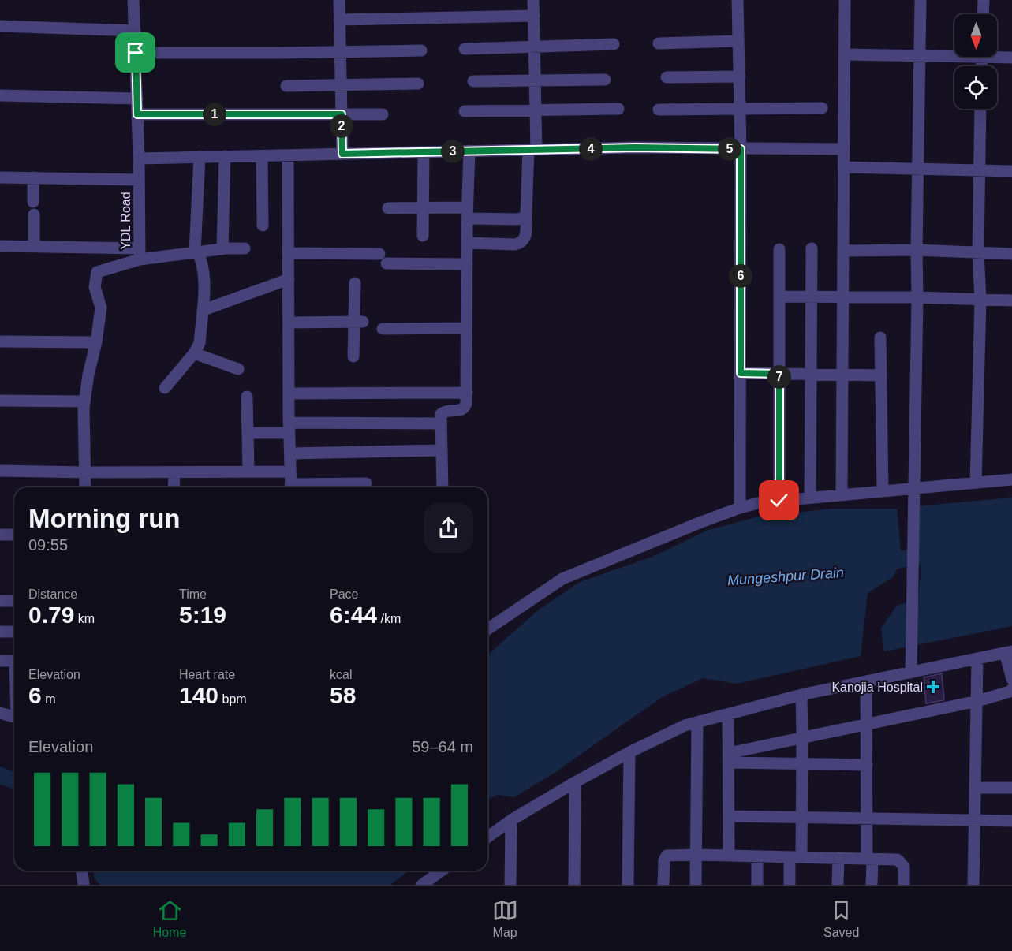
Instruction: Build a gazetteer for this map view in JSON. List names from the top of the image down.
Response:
{
  "streets": {
    "street": ["YDL Road"]
  },
  "water": ["Mungeshpur Drain"],
  "places": {
    "health": ["Kanojia Hospital"]
  },
  "north": "bottom",
  "page": {
    "pins": [
      "1",
      "2",
      "4",
      "5",
      "3",
      "6",
      "7"
    ],
    "heading": ["Morning run", "09:55"],
    "stats": [
      ["Distance", "0.79 km"],
      ["Time", "5:19"],
      ["Pace", "6:44 /km"],
      ["Elevation", "6 m"],
      ["Heart rate", "140 bpm"],
      ["kcal", "58"]
    ],
    "chart": ["Elevation", "59–64 m"],
    "tabs": ["Home", "Map", "Saved"]
  }
}
